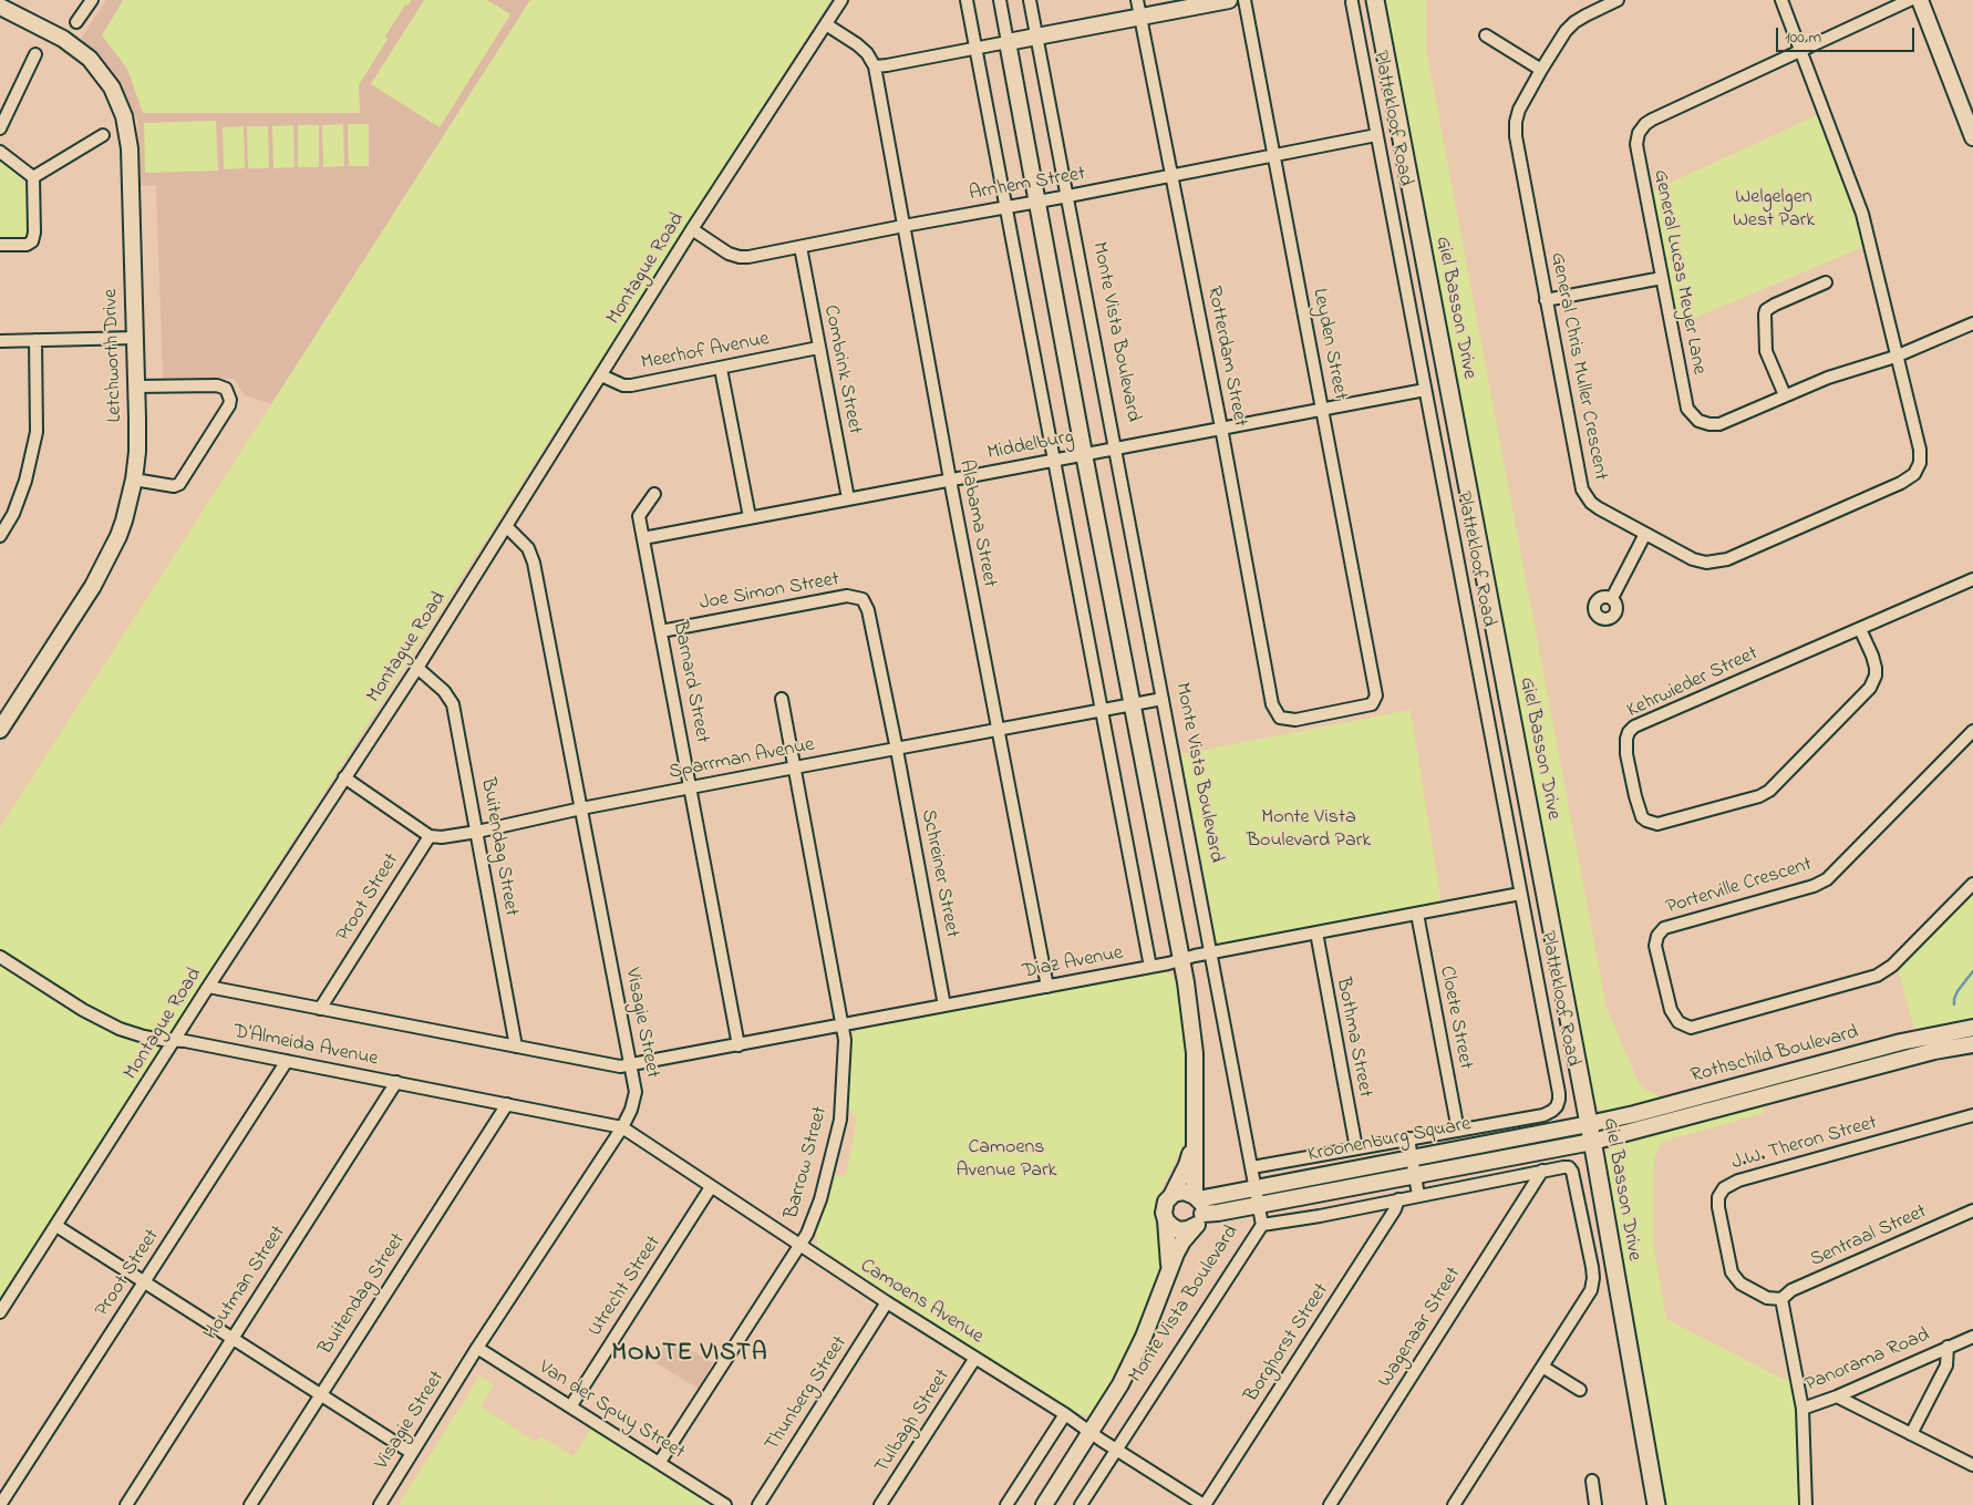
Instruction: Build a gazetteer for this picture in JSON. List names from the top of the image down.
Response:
{
  "streets": {
    "main road": ["Giel Basson Drive"],
    "street": [
      "Plattekloof Road",
      "Arnhem Street",
      "Montague Road",
      "General Lucas Meyer Lane",
      "Monte Vista Boulevard",
      "Leyden Street",
      "Meerhof Avenue",
      "Letchworth Drive",
      "Rotterdam Street",
      "General Chris Muller Crescent",
      "Combrink Street",
      "Middelburg",
      "Alabama Street",
      "Joe Simon Street",
      "Barnard Street",
      "Kehrwieder Street",
      "Sparrman Avenue",
      "Buitendag Street",
      "Schreiner Street",
      "Porterville Crescent",
      "Proot Street",
      "Diaz Avenue",
      "Cloete Street",
      "Visagie Street",
      "Bothma Street",
      "D'Almeida Avenue",
      "Rothschild Boulevard",
      "Kroonenburg Square",
      "J.W. Theron Street",
      "Barrow Street",
      "Sentraal Street",
      "Houtman Street",
      "Utrecht Street",
      "Camoens Avenue",
      "Wagenaar Street",
      "Borghorst Street",
      "Panorama Road",
      "Thunberg Street",
      "Van der Spuy Street",
      "Tulbagh Street"
    ]
  },
  "crossings": [
    ["Plattekloof Road", "Arnhem Street"],
    ["Plattekloof Road", "Middelburg"],
    ["Plattekloof Road", "Diaz Avenue"],
    ["Plattekloof Road", "Kroonenburg Square"],
    ["Arnhem Street", "Montague Road"],
    ["Arnhem Street", "Monte Vista Boulevard"],
    ["Arnhem Street", "Leyden Street"],
    ["Arnhem Street", "Rotterdam Street"],
    ["Arnhem Street", "Combrink Street"],
    ["Arnhem Street", "Alabama Street"],
    ["Montague Road", "Meerhof Avenue"],
    ["Montague Road", "Buitendag Street"],
    ["Montague Road", "Visagie Street"],
    ["Montague Road", "D'Almeida Avenue"],
    ["General Lucas Meyer Lane", "General Chris Muller Crescent"],
    ["Giel Basson Drive", "Rothschild Boulevard"],
    ["Giel Basson Drive", "Kroonenburg Square"],
    ["Monte Vista Boulevard", "Middelburg"],
    ["Monte Vista Boulevard", "Sparrman Avenue"],
    ["Monte Vista Boulevard", "Diaz Avenue"],
    ["Monte Vista Boulevard", "Kroonenburg Square"],
    ["Monte Vista Boulevard", "Camoens Avenue"],
    ["Leyden Street", "Rotterdam Street"],
    ["Leyden Street", "Middelburg"],
    ["Meerhof Avenue", "Combrink Street"],
    ["Rotterdam Street", "Middelburg"],
    ["Combrink Street", "Middelburg"],
    ["Middelburg", "Alabama Street"],
    ["Middelburg", "Barnard Street"],
    ["Alabama Street", "Sparrman Avenue"],
    ["Alabama Street", "Diaz Avenue"],
    ["Joe Simon Street", "Barnard Street"],
    ["Joe Simon Street", "Sparrman Avenue"],
    ["Joe Simon Street", "Schreiner Street"],
    ["Barnard Street", "Sparrman Avenue"],
    ["Barnard Street", "Diaz Avenue"],
    ["Sparrman Avenue", "Buitendag Street"],
    ["Sparrman Avenue", "Schreiner Street"],
    ["Sparrman Avenue", "Proot Street"],
    ["Sparrman Avenue", "Visagie Street"],
    ["Sparrman Avenue", "Barrow Street"],
    ["Buitendag Street", "D'Almeida Avenue"],
    ["Schreiner Street", "Diaz Avenue"],
    ["Proot Street", "D'Almeida Avenue"],
    ["Diaz Avenue", "Cloete Street"],
    ["Diaz Avenue", "Visagie Street"],
    ["Diaz Avenue", "Bothma Street"],
    ["Diaz Avenue", "D'Almeida Avenue"],
    ["Diaz Avenue", "Barrow Street"],
    ["Cloete Street", "Kroonenburg Square"],
    ["Visagie Street", "D'Almeida Avenue"],
    ["Visagie Street", "Camoens Avenue"],
    ["Visagie Street", "Van der Spuy Street"],
    ["Bothma Street", "Kroonenburg Square"],
    ["D'Almeida Avenue", "Houtman Street"],
    ["D'Almeida Avenue", "Camoens Avenue"],
    ["Rothschild Boulevard", "Kroonenburg Square"],
    ["J.W. Theron Street", "Sentraal Street"],
    ["Barrow Street", "Camoens Avenue"],
    ["Barrow Street", "Van der Spuy Street"],
    ["Utrecht Street", "Camoens Avenue"],
    ["Utrecht Street", "Van der Spuy Street"],
    ["Camoens Avenue", "Borghorst Street"],
    ["Camoens Avenue", "Thunberg Street"],
    ["Camoens Avenue", "Tulbagh Street"]
  ],
  "districts": ["MONTE VISTA"],
  "parks": ["Welgelgen West Park", "Monte Vista Boulevard Park", "Camoens Avenue Park"],
  "scale_bar": "100 m"
}
